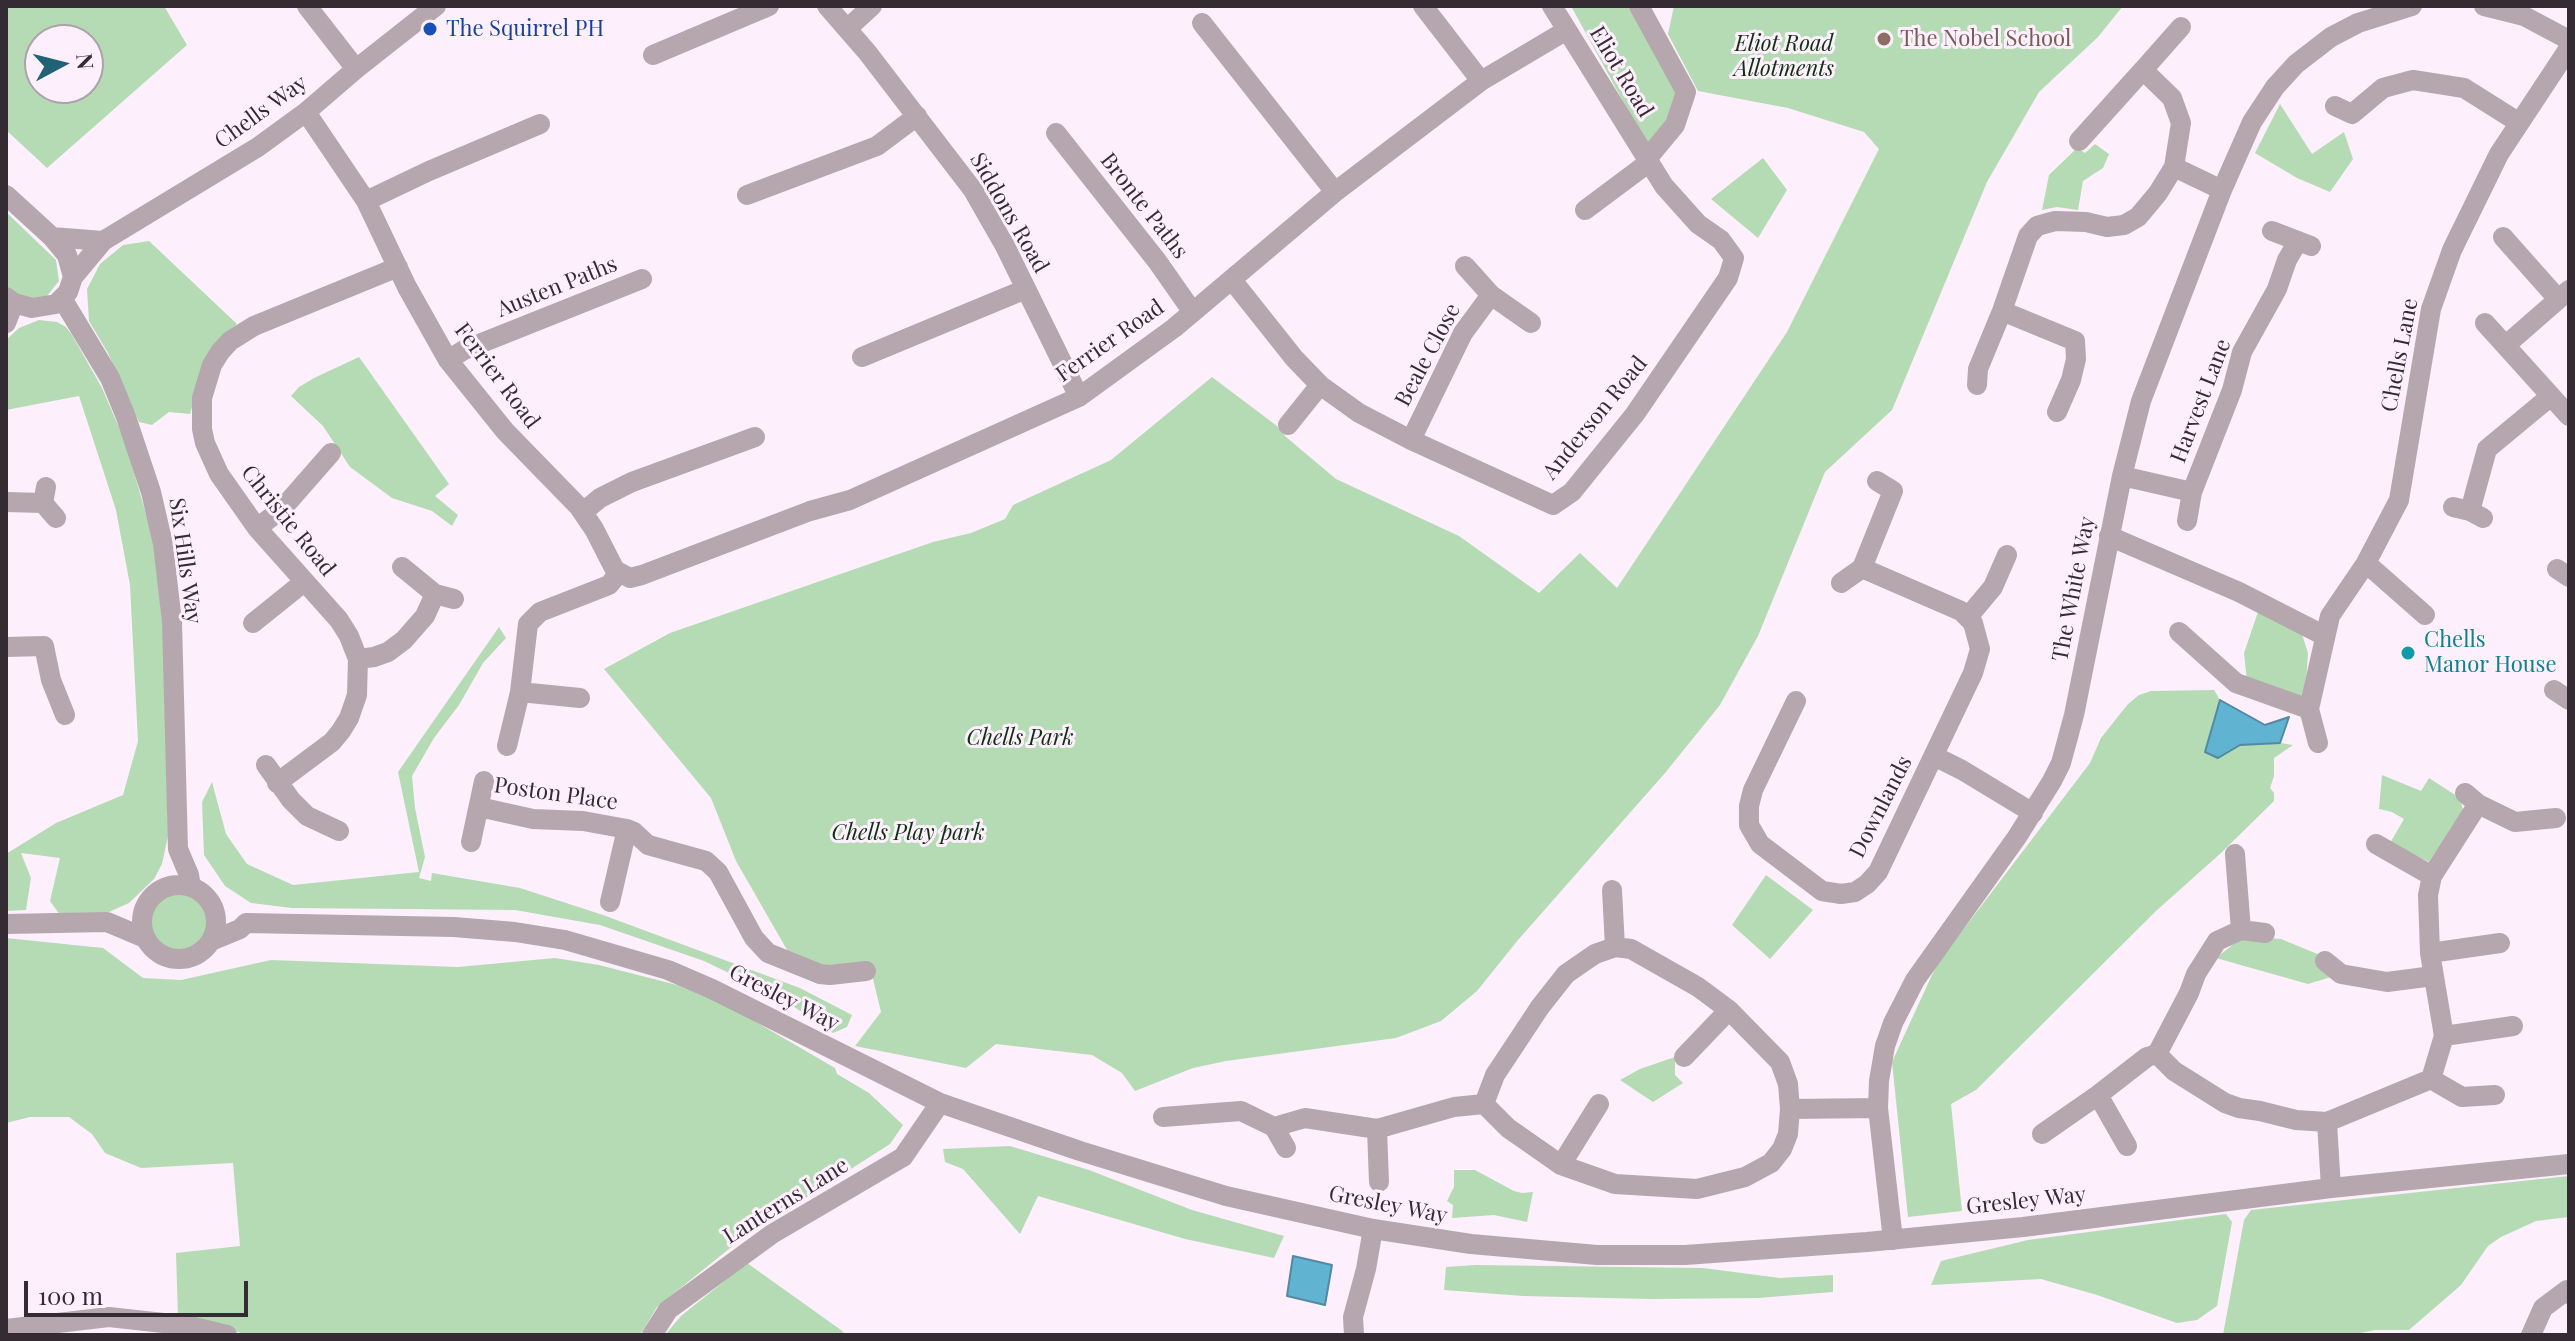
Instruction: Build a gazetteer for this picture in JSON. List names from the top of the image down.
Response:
{
  "streets": {
    "street": [
      "Eliot Road",
      "Chells Way",
      "Bronte Paths",
      "Siddons Road",
      "Austen Paths",
      "Ferrier Road",
      "Beale Close",
      "Chells Lane",
      "Harvest Lane",
      "Anderson Road",
      "Christie Road",
      "Six Hills Way",
      "The White Way",
      "Poston Place",
      "Downlands",
      "Gresley Way",
      "Lanterns Lane"
    ]
  },
  "crossings": [
    ["Eliot Road", "Ferrier Road"],
    ["Eliot Road", "Anderson Road"],
    ["Chells Way", "Ferrier Road"],
    ["Chells Way", "Six Hills Way"],
    ["Bronte Paths", "Ferrier Road"],
    ["Siddons Road", "Ferrier Road"],
    ["Austen Paths", "Ferrier Road"],
    ["Ferrier Road", "Anderson Road"],
    ["Ferrier Road", "Christie Road"],
    ["Beale Close", "Anderson Road"],
    ["Harvest Lane", "The White Way"],
    ["Six Hills Way", "Gresley Way"],
    ["The White Way", "Downlands"],
    ["The White Way", "Gresley Way"],
    ["Gresley Way", "Lanterns Lane"]
  ],
  "parks": ["Eliot Road Allotments", "Chells Park", "Chells Play park"],
  "places": ["The Squirrel PH", "The Nobel School", "Chells Manor House"],
  "scale_bar": "100 m",
  "north": "right"
}
